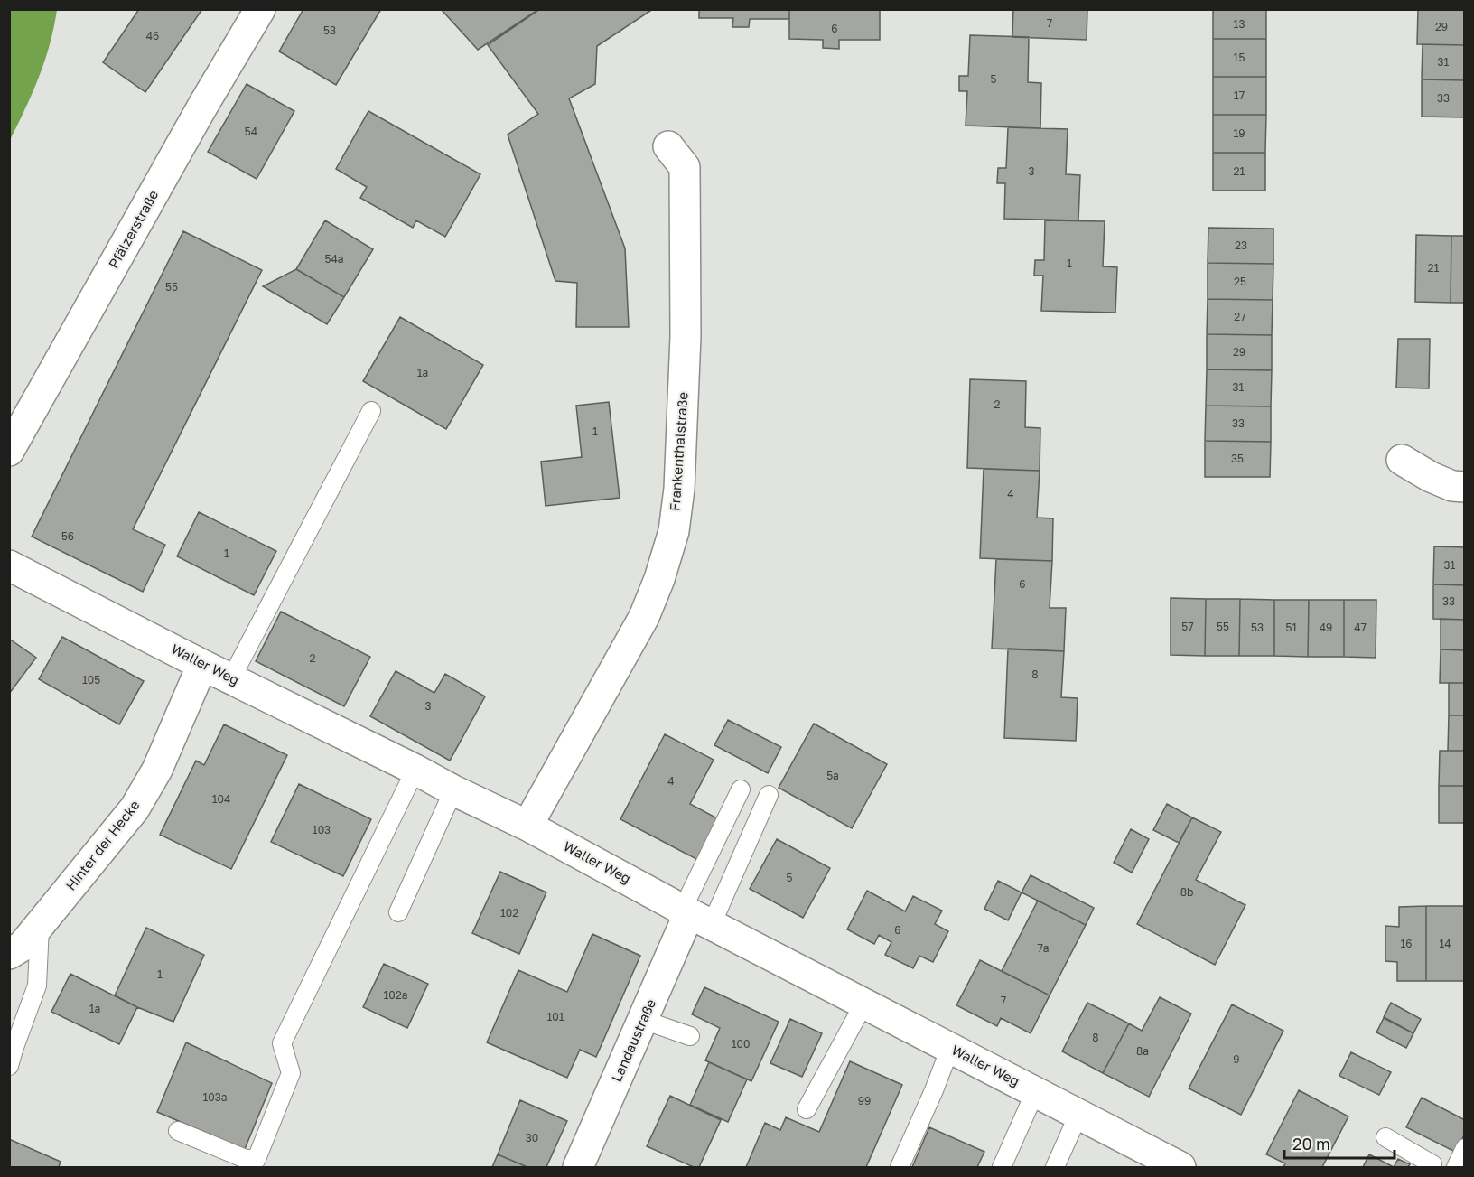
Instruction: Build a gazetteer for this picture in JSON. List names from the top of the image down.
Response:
{
  "streets": {
    "street": [
      "Pfälzerstraße",
      "Frankenthalstraße",
      "Waller Weg",
      "Hinter der Hecke",
      "Landaustraße"
    ]
  },
  "crossings": [
    ["Frankenthalstraße", "Waller Weg"],
    ["Waller Weg", "Hinter der Hecke"],
    ["Waller Weg", "Landaustraße"]
  ],
  "house_numbers": [
    "7",
    "13",
    "29",
    "6",
    "53",
    "46",
    "15",
    "31",
    "5",
    "17",
    "33",
    "54",
    "19",
    "3",
    "21",
    "23",
    "54a",
    "1",
    "21",
    "25",
    "55",
    "27",
    "29",
    "1a",
    "31",
    "2",
    "33",
    "1",
    "35",
    "4",
    "56",
    "1",
    "31",
    "6",
    "33",
    "57",
    "55",
    "53",
    "51",
    "49",
    "47",
    "2",
    "8",
    "105",
    "3",
    "5a",
    "4",
    "104",
    "103",
    "5",
    "8b",
    "102",
    "6",
    "16",
    "14",
    "7a",
    "1",
    "102a",
    "7",
    "1a",
    "101",
    "8",
    "100",
    "8a",
    "9",
    "103a",
    "99",
    "30"
  ],
  "scale_bar": "20 m"
}
